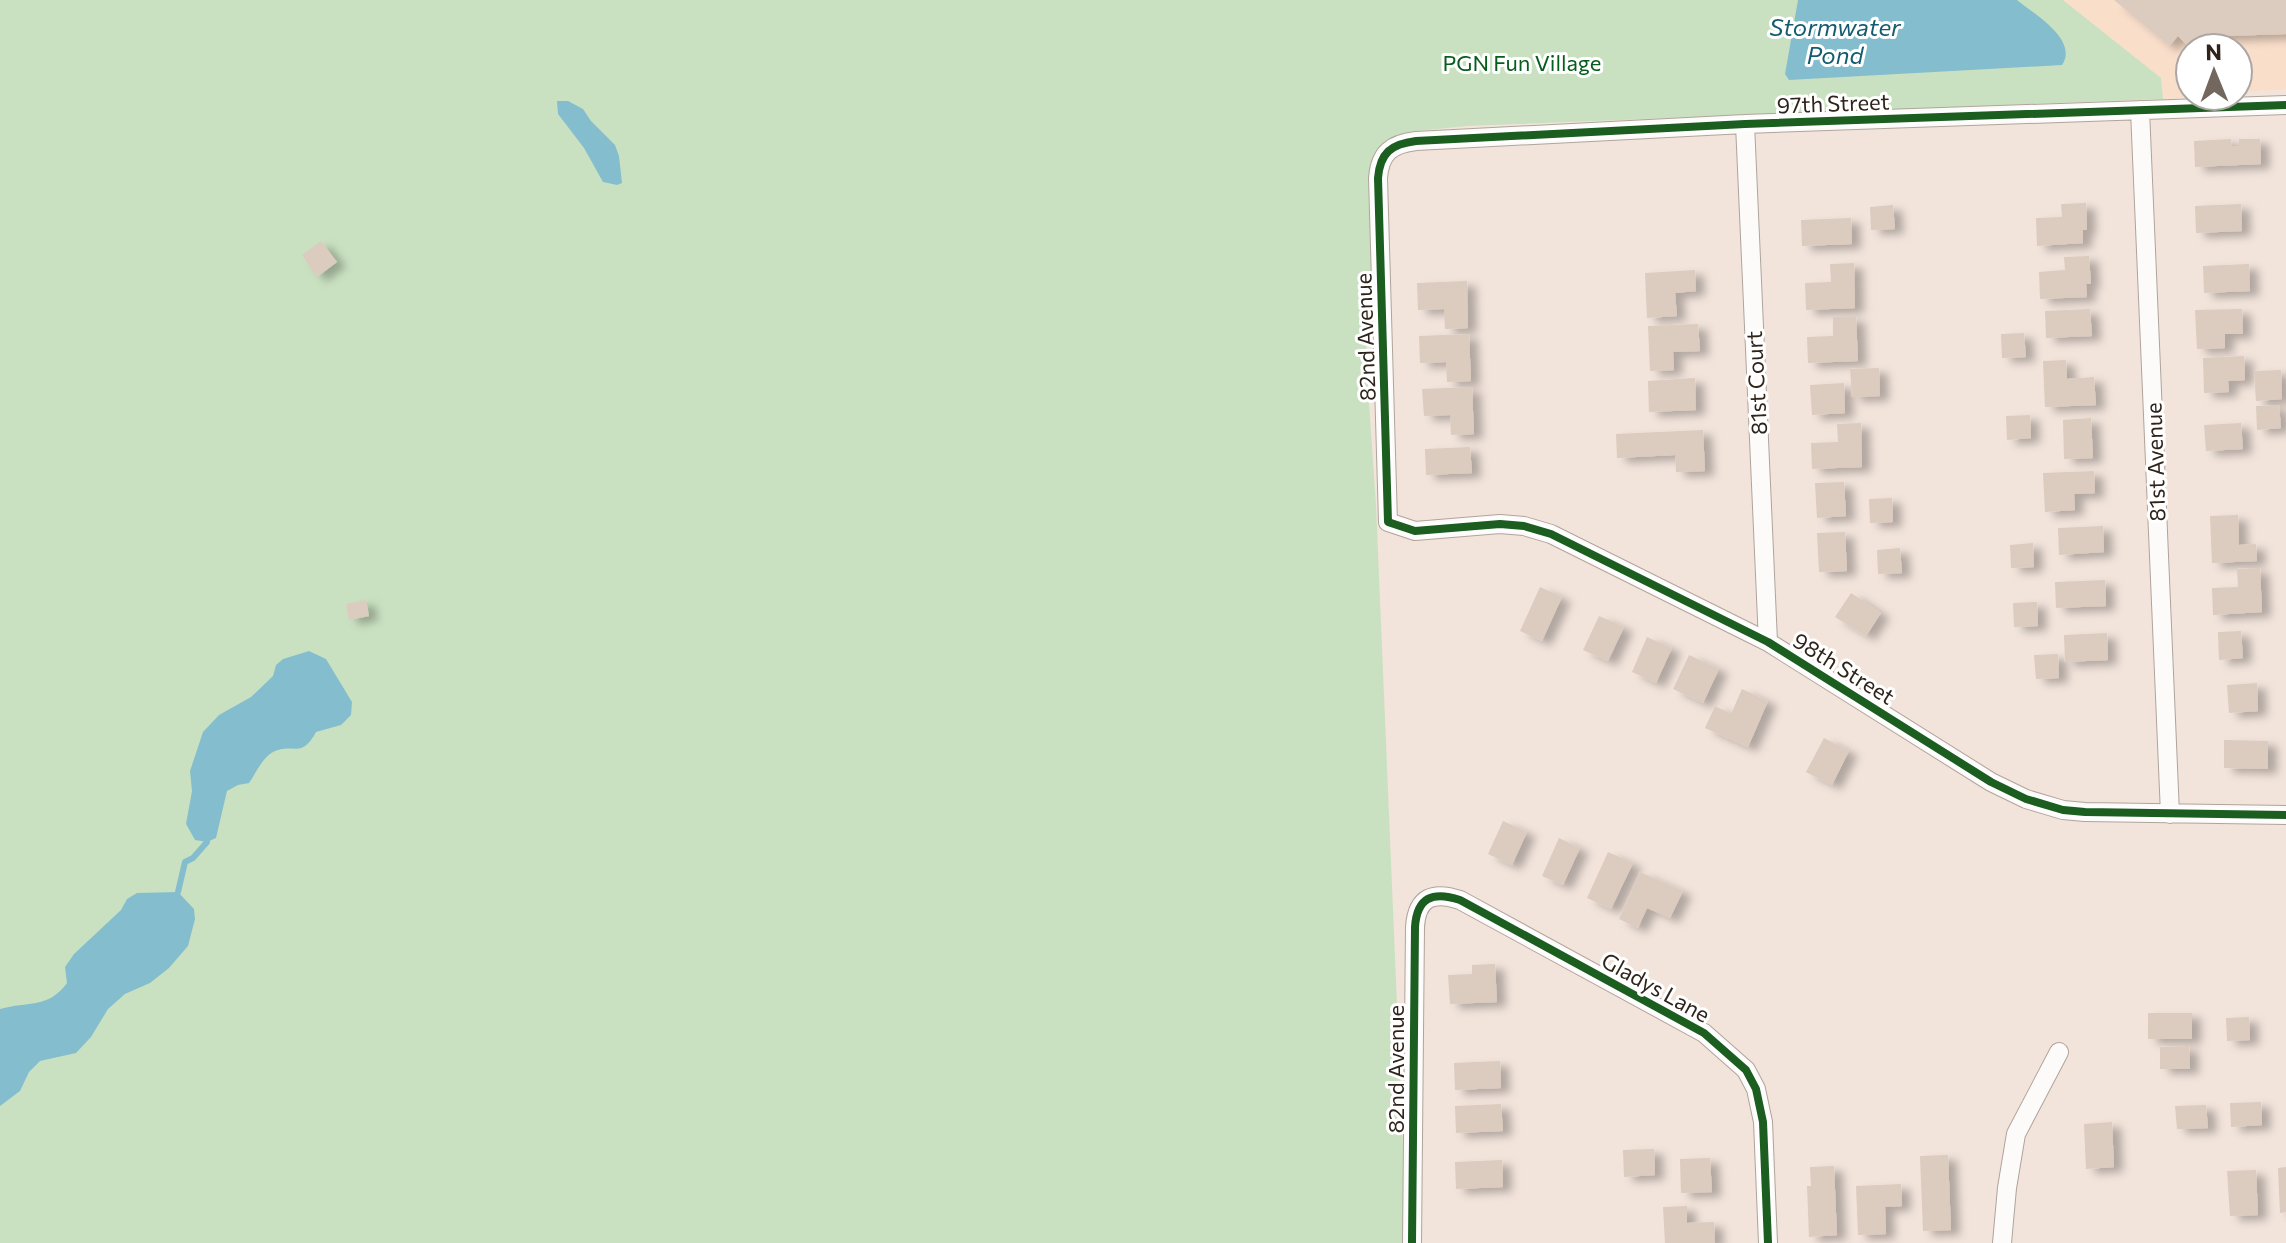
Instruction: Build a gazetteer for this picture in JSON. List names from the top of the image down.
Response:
{
  "streets": {
    "street": [
      "97th Street",
      "82nd Avenue",
      "81st Court",
      "81st Avenue",
      "98th Street",
      "Gladys Lane"
    ]
  },
  "crossings": [
    ["97th Street", "82nd Avenue"],
    ["97th Street", "81st Court"],
    ["97th Street", "81st Avenue"],
    ["82nd Avenue", "98th Street"],
    ["82nd Avenue", "Gladys Lane"],
    ["81st Court", "98th Street"],
    ["81st Avenue", "98th Street"]
  ],
  "water": ["Stormwater Pond"],
  "parks": ["PGN Fun Village"],
  "north": "top"
}
